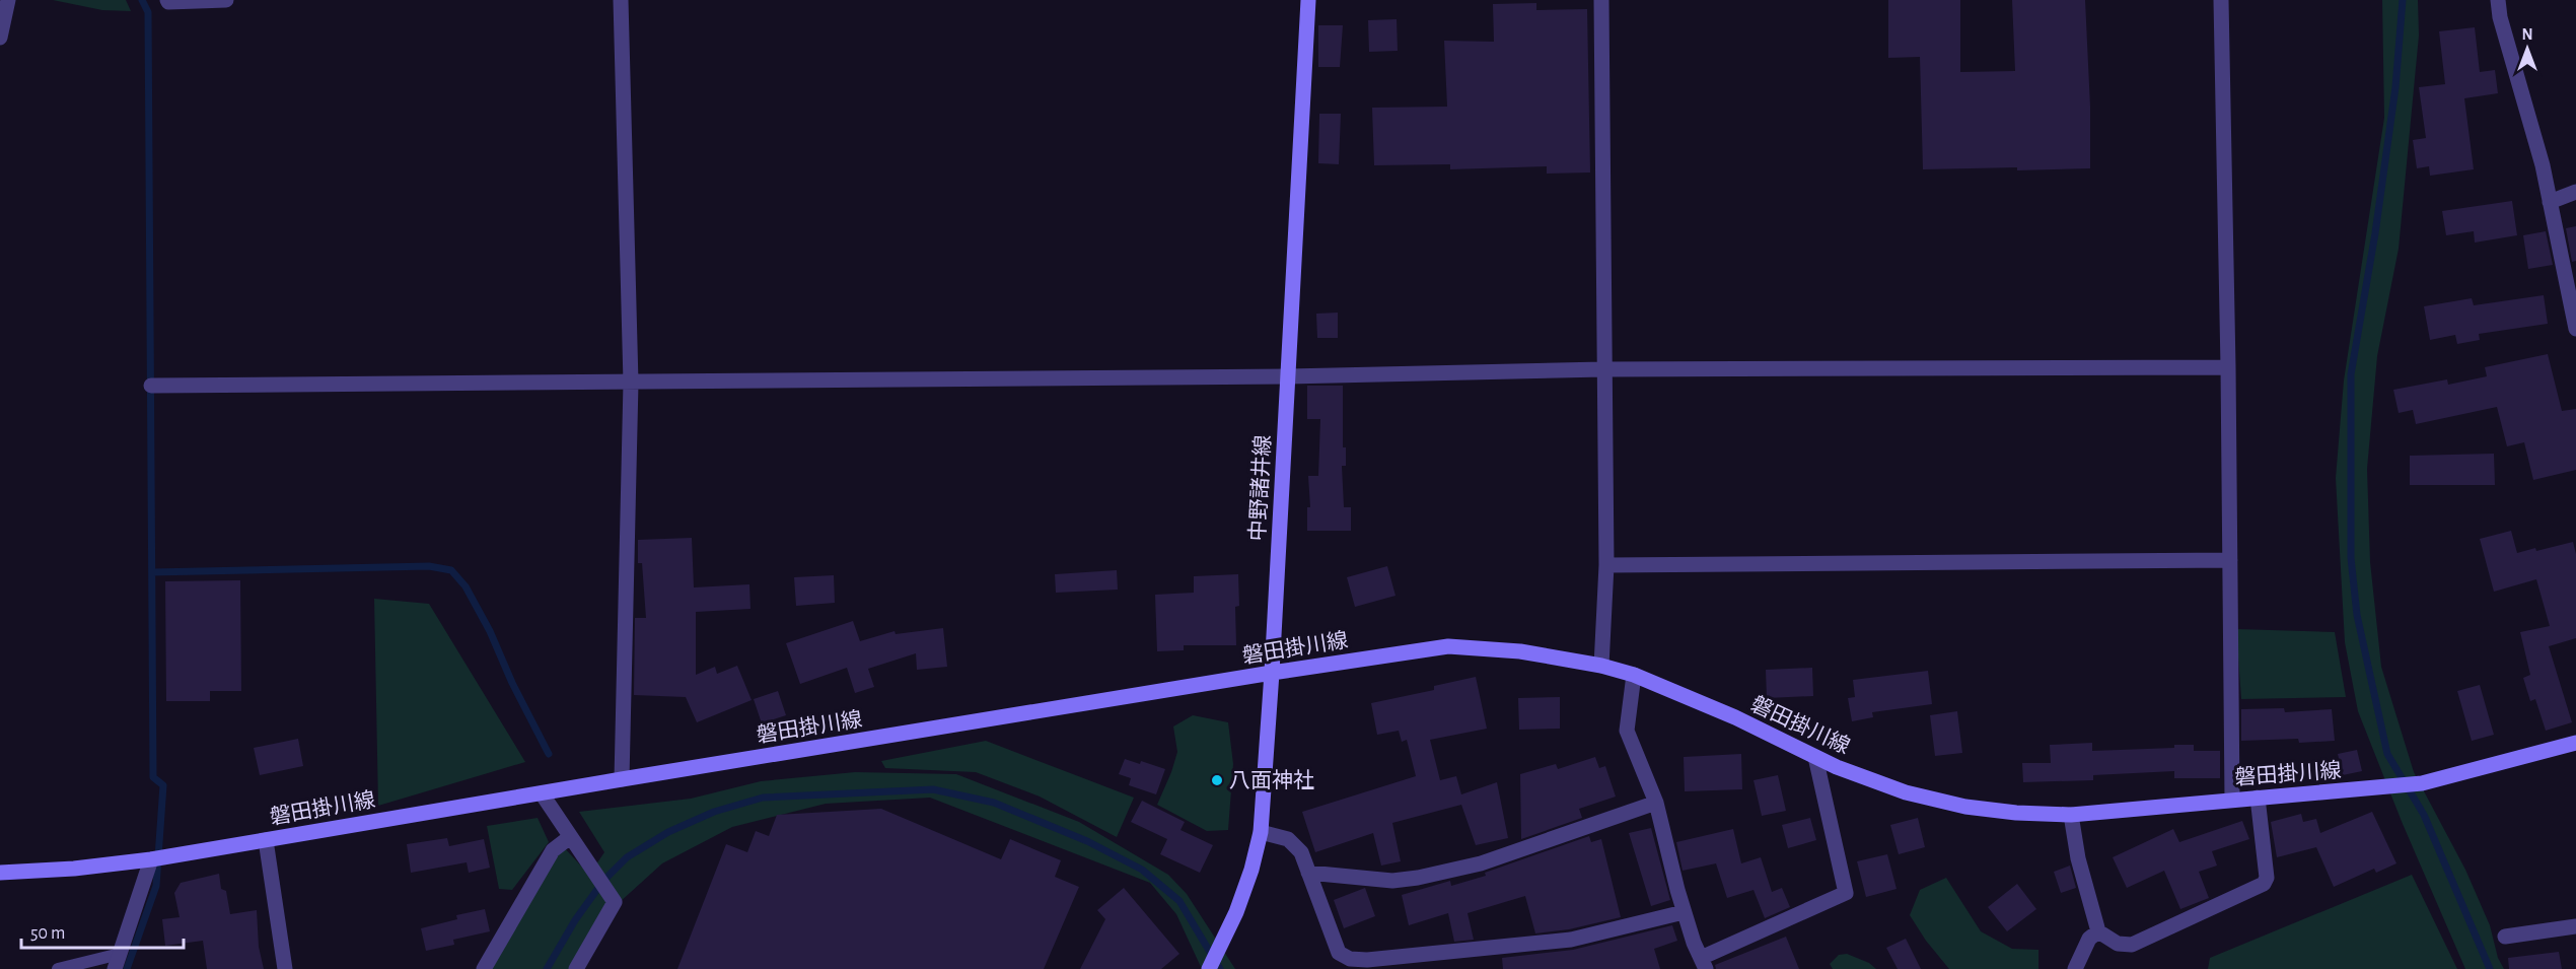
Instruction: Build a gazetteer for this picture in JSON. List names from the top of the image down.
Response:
{
  "streets": {
    "main road": ["中野諸井線", "磐田掛川線"]
  },
  "crossings": [
    ["中野諸井線", "磐田掛川線"]
  ],
  "places": ["八面神社"],
  "scale_bar": "50 m",
  "north": "top"
}
